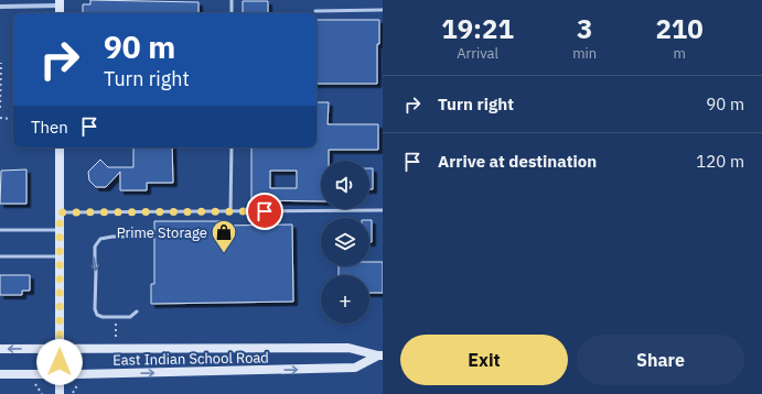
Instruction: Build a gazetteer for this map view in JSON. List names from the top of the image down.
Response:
{
  "streets": {
    "main road": ["East Indian School Road"]
  },
  "places": {
    "shop": ["Prime Storage"]
  },
  "page": {
    "eta": [
      "19:21",
      "Arrival",
      "3",
      "min",
      "210",
      "m"
    ],
    "turn": ["90 m", "Turn right"],
    "list": [
      {
        "name": "Turn right",
        "value": "90 m"
      },
      {
        "name": "Arrive at destination",
        "value": "120 m"
      }
    ],
    "then": "Then",
    "map_buttons": "+",
    "buttons": ["Exit", "Share"]
  }
}
